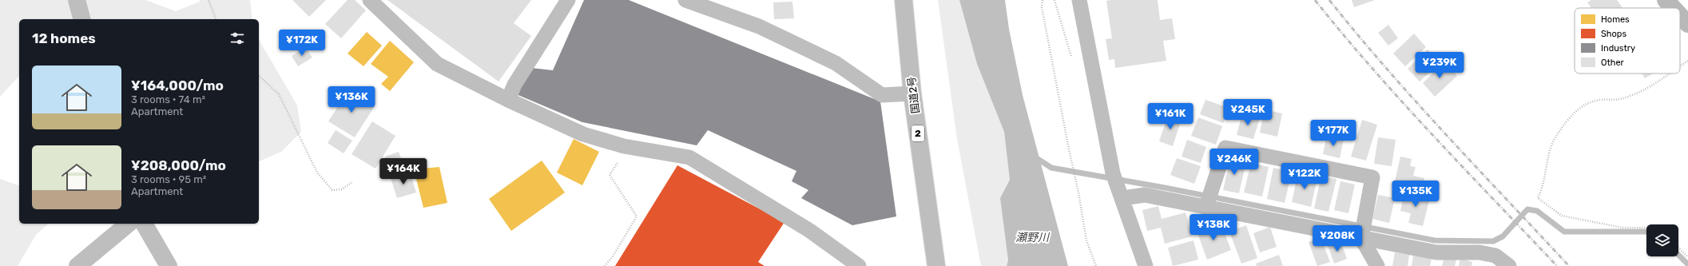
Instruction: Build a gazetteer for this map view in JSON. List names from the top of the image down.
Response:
{
  "streets": {
    "main road": ["国道2号", "2"]
  },
  "water": ["瀬野川"],
  "legend": [
    "Homes",
    "Shops",
    "Industry",
    "Other"
  ],
  "page": {
    "heading": "12 homes",
    "price": [
      "¥172K",
      "¥239K",
      "¥136K",
      "¥245K",
      "¥161K",
      "¥177K",
      "¥246K",
      "¥164K",
      "¥122K",
      "¥135K",
      "¥138K",
      "¥208K"
    ],
    "list": [
      {
        "name": "¥164,000/mo",
        "note": "3 rooms · 74 m² · Apartment"
      },
      {
        "name": "¥208,000/mo",
        "note": "3 rooms · 95 m² · Apartment"
      }
    ]
  }
}
